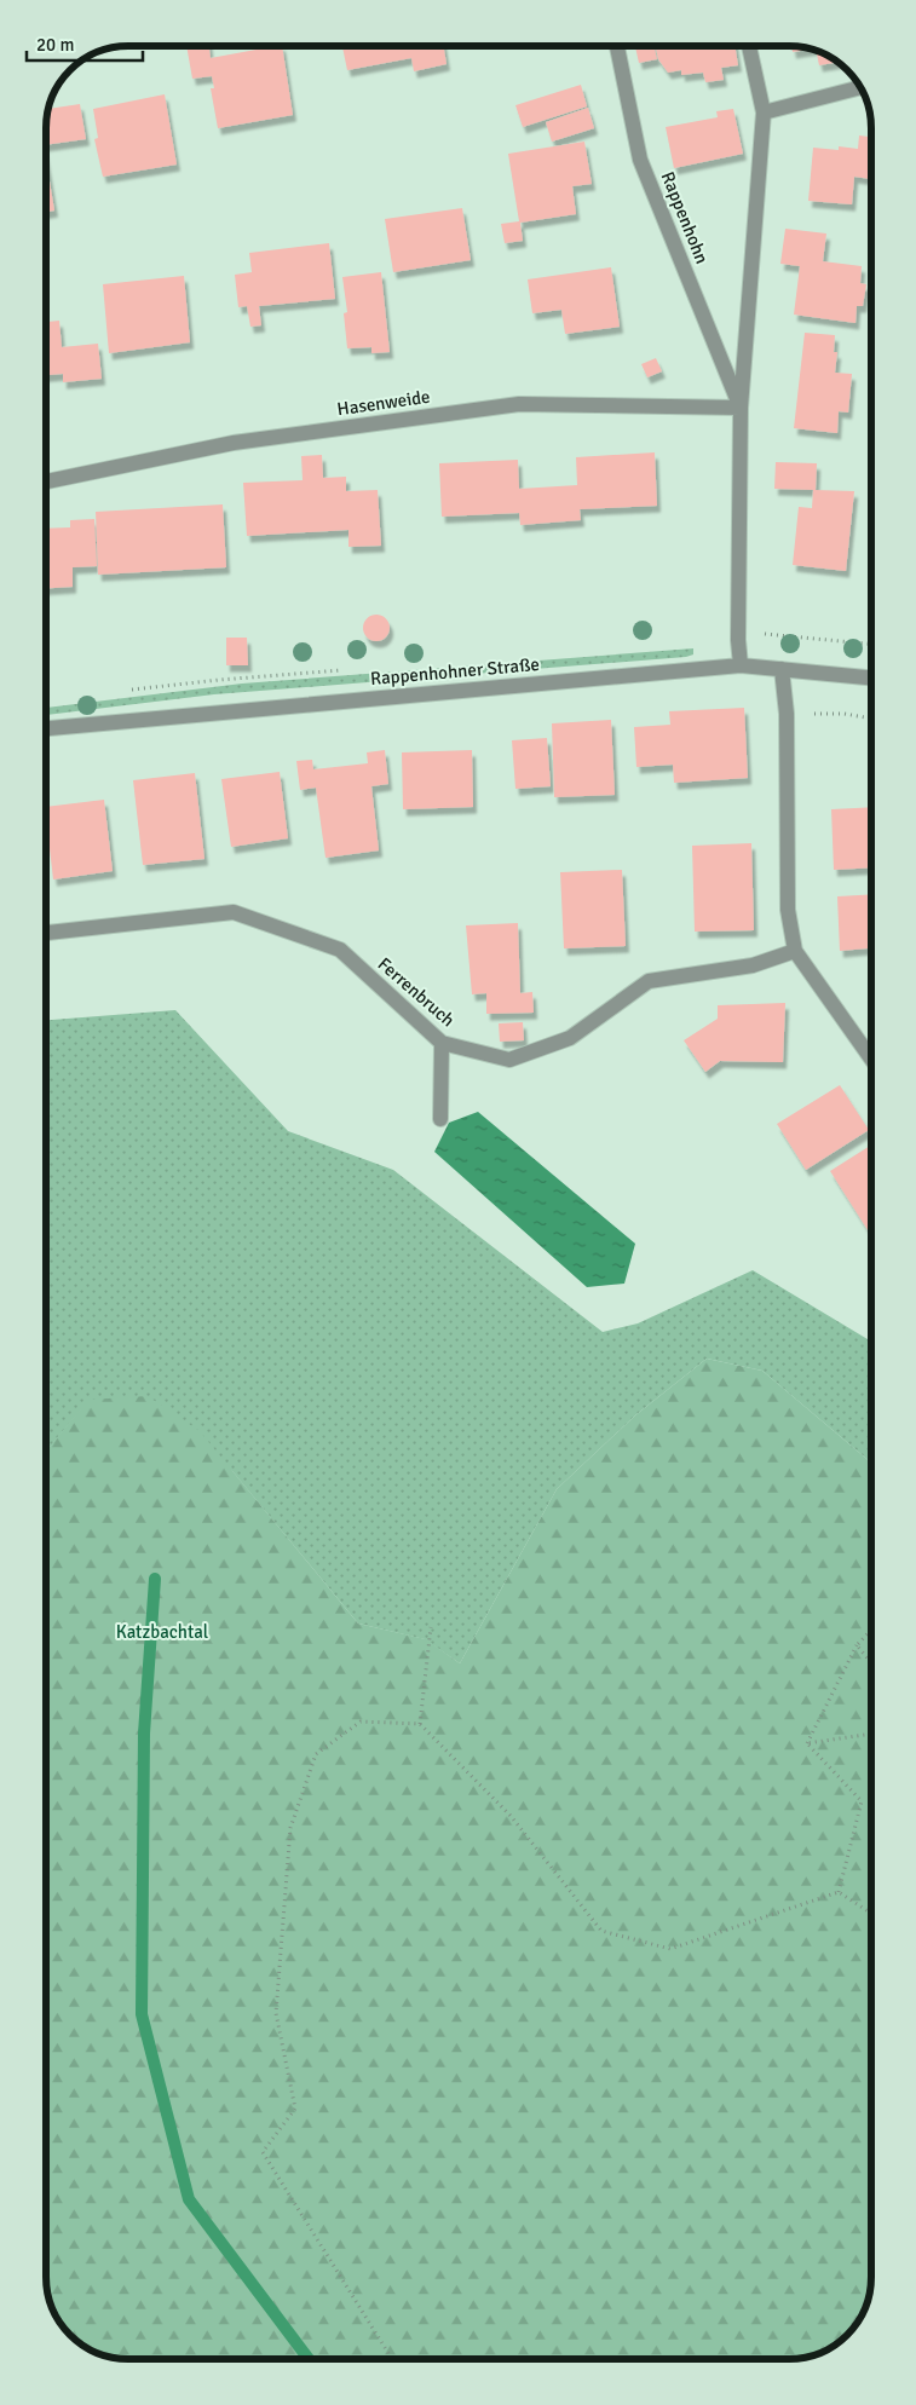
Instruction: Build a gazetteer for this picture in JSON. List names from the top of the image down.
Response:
{
  "streets": {
    "street": [
      "Rappenhohn",
      "Hasenweide",
      "Rappenhohner Straße",
      "Ferrenbruch"
    ]
  },
  "crossings": [
    ["Rappenhohn", "Hasenweide"],
    ["Rappenhohn", "Rappenhohner Straße"]
  ],
  "parks": ["Katzbachtal"],
  "scale_bar": "20 m"
}
